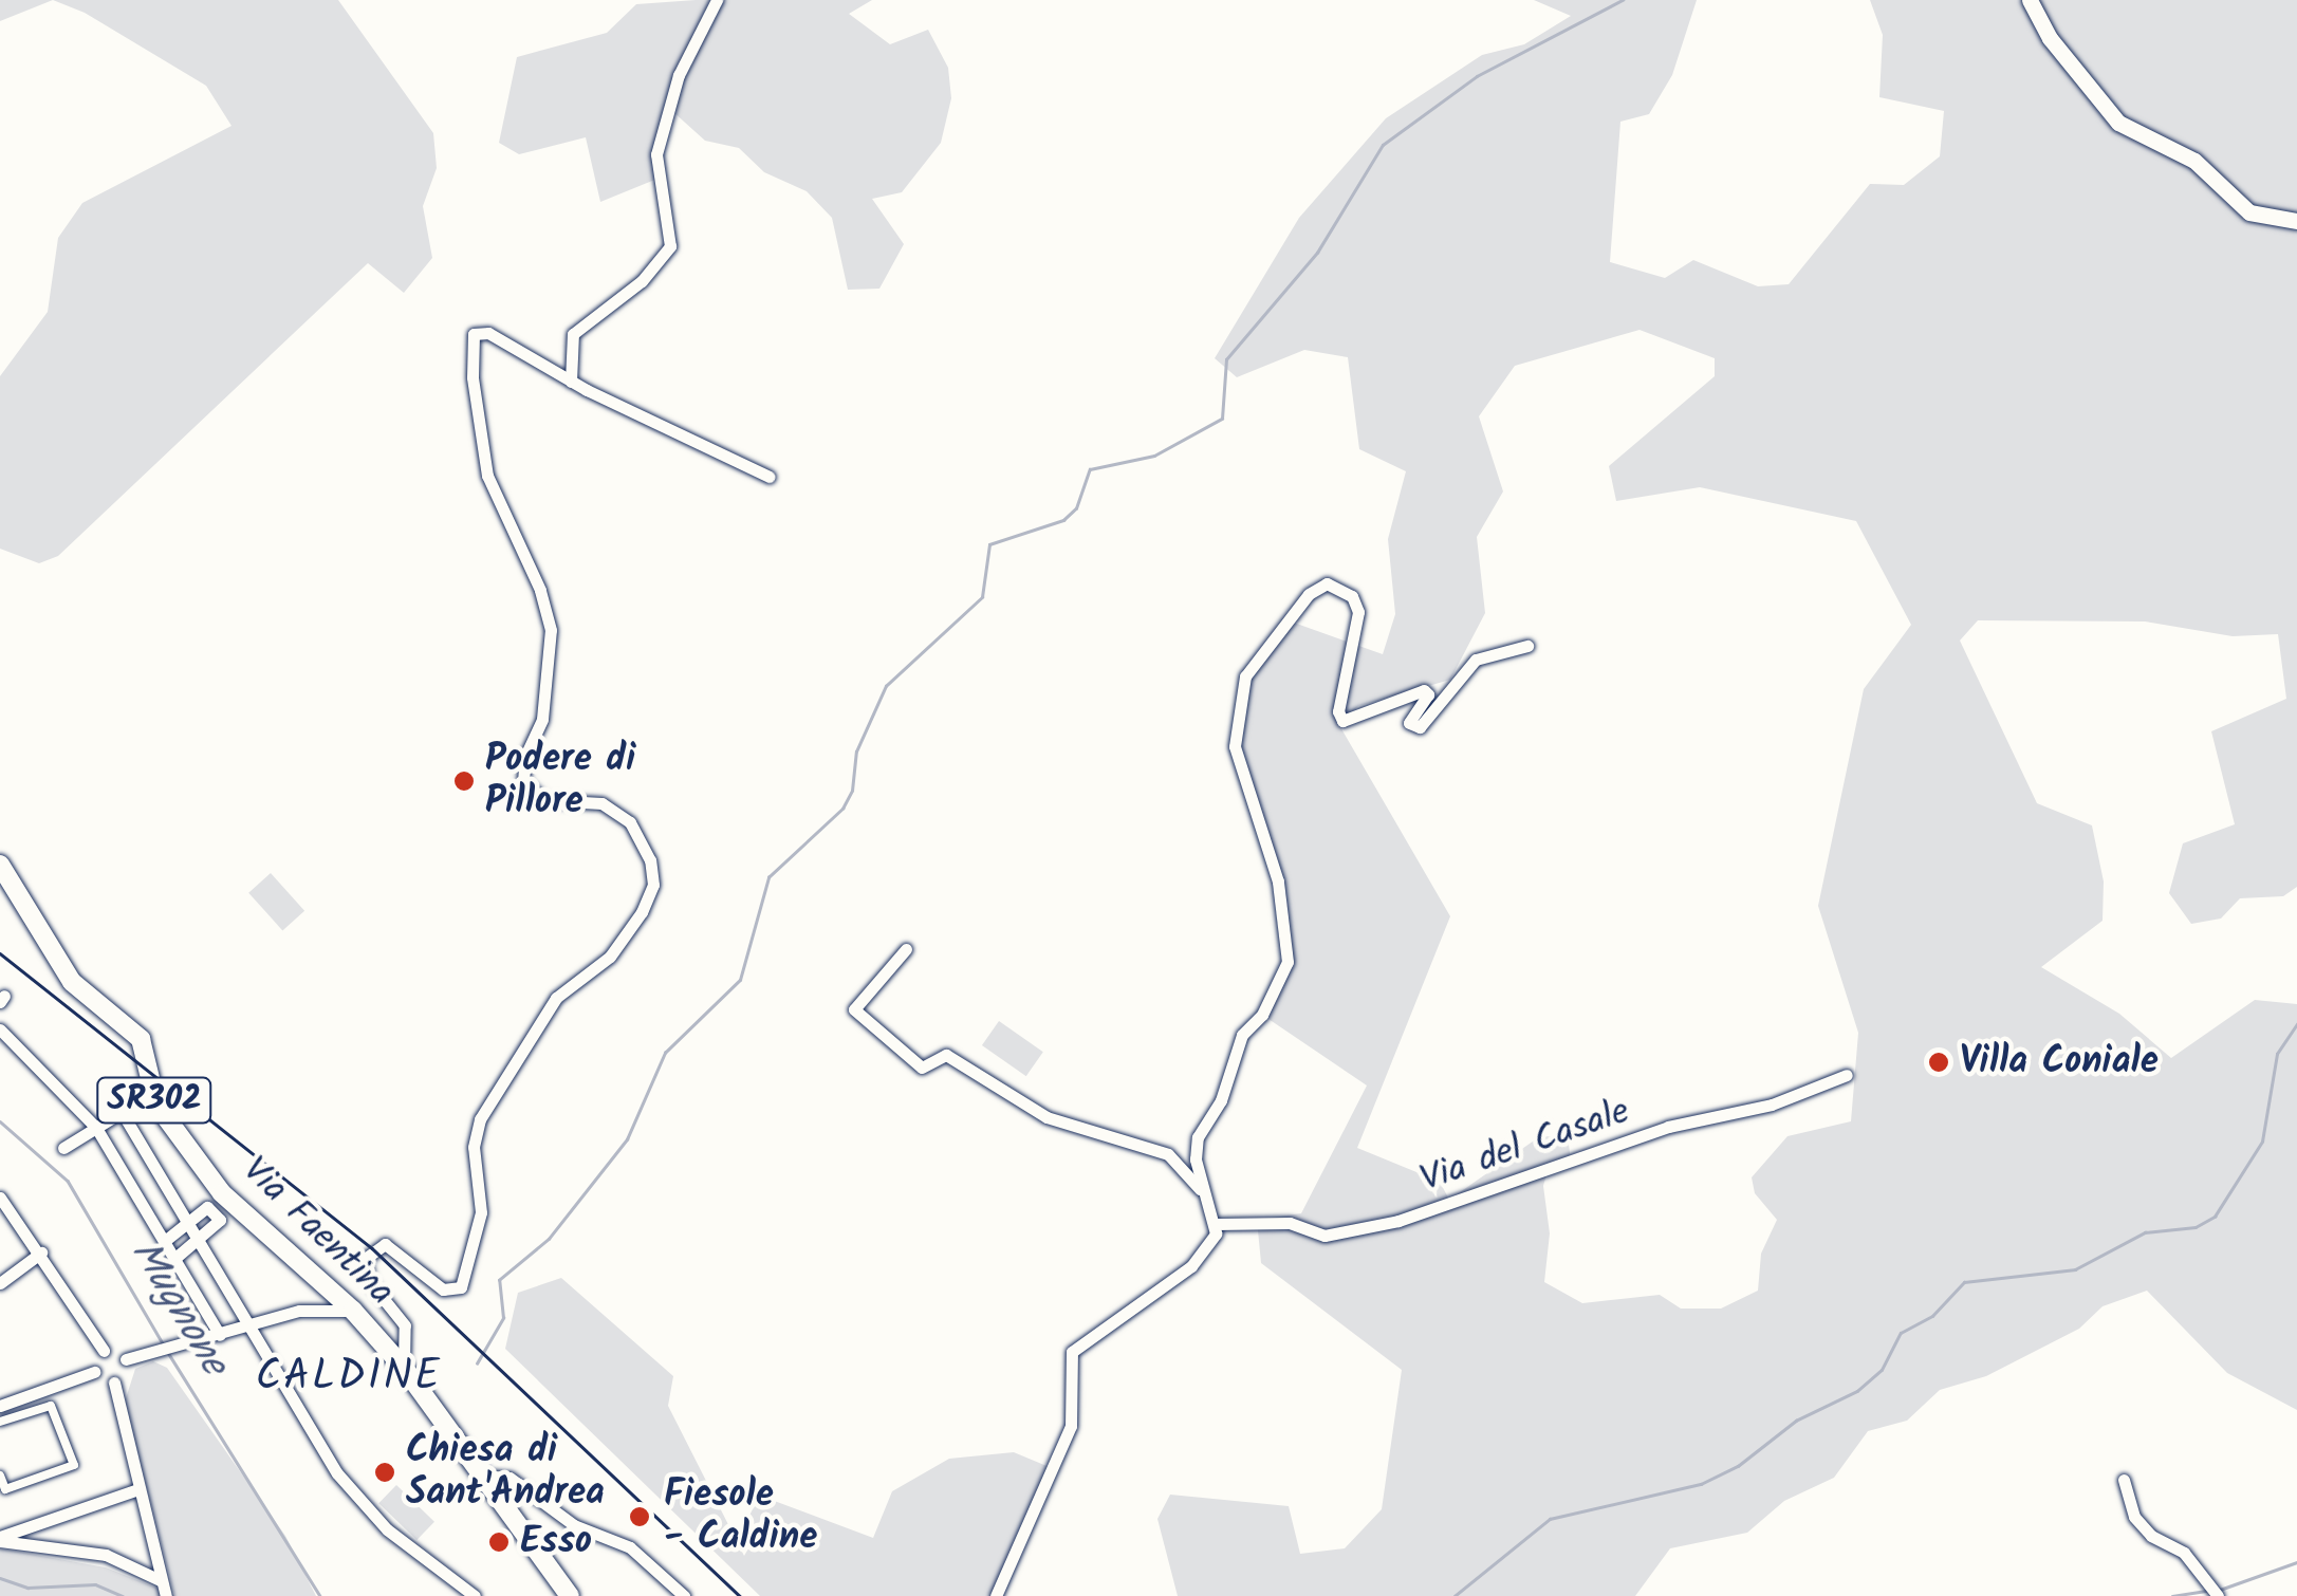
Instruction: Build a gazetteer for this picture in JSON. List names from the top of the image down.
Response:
{
  "streets": {
    "main road": ["SR302", "Via Faentina"],
    "street": ["Via del Casale"]
  },
  "districts": ["CALDINE"],
  "water": ["Mugnone"],
  "places": [
    "Podere di Pillore",
    "Villa Coniale",
    "Chiesa di Sant'Andrea",
    "Fiesole - Caldine",
    "Esso"
  ]
}
